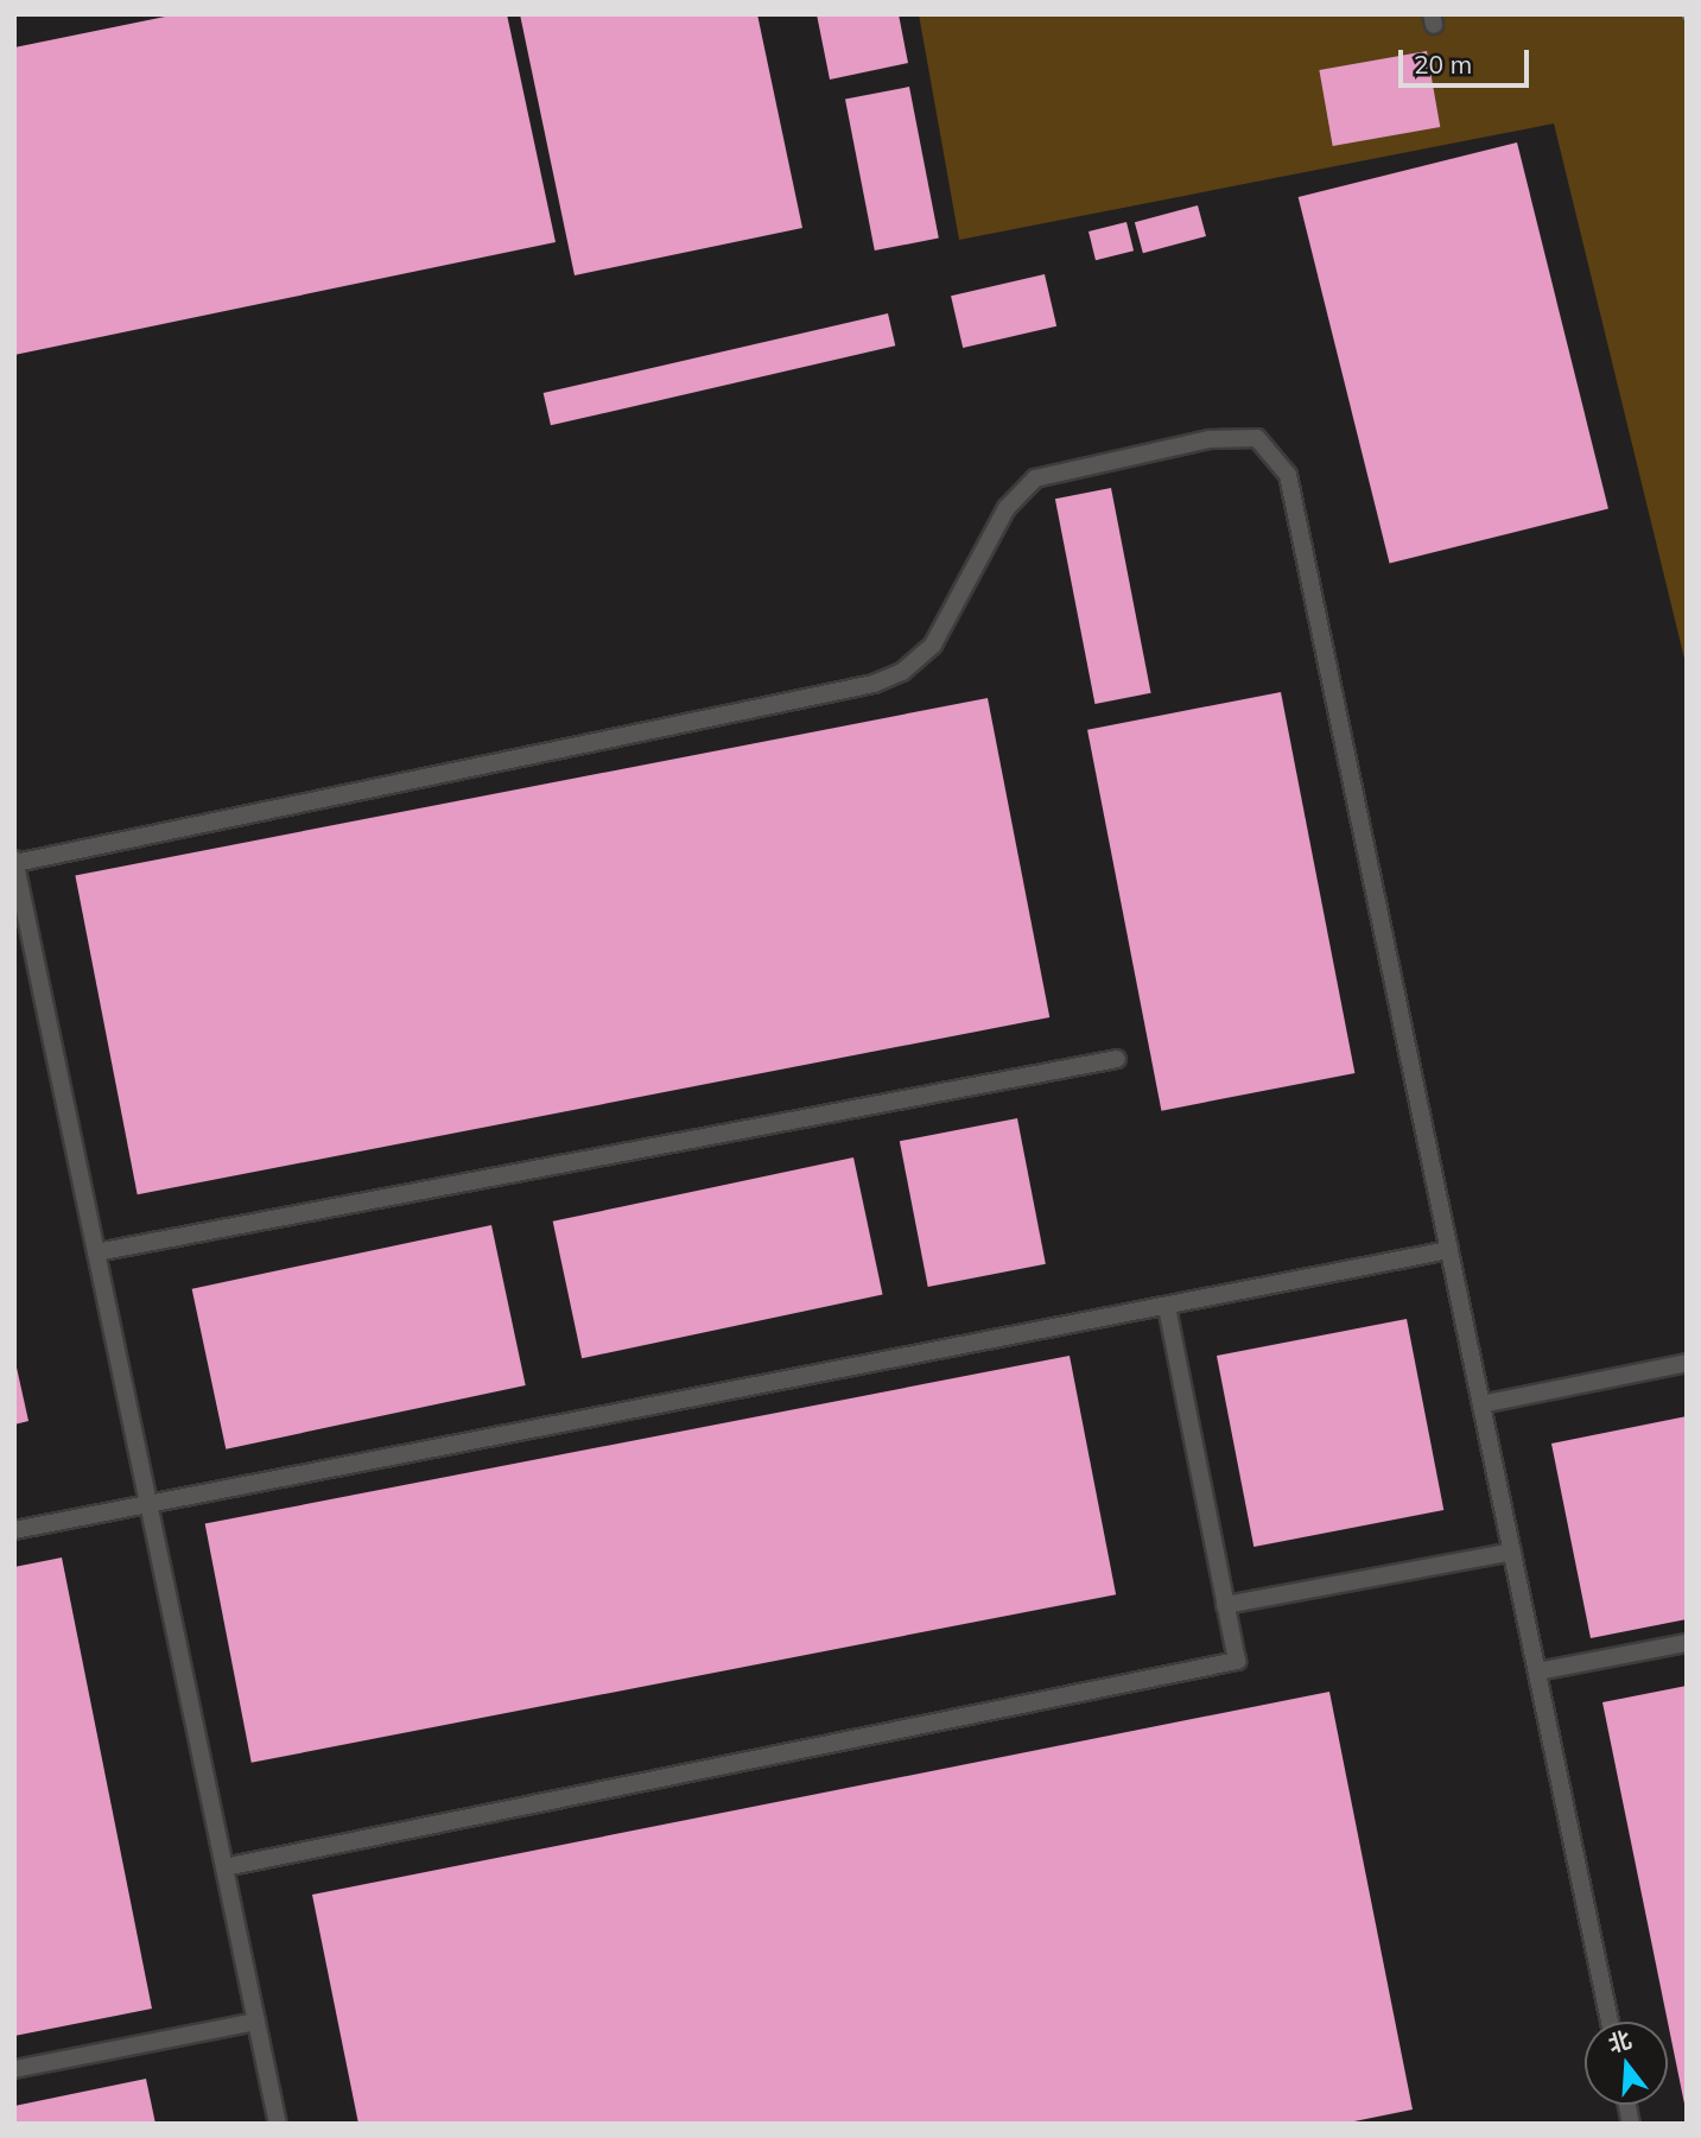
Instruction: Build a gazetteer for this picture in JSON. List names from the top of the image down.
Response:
{
  "scale_bar": "20 m",
  "north": "top"
}
